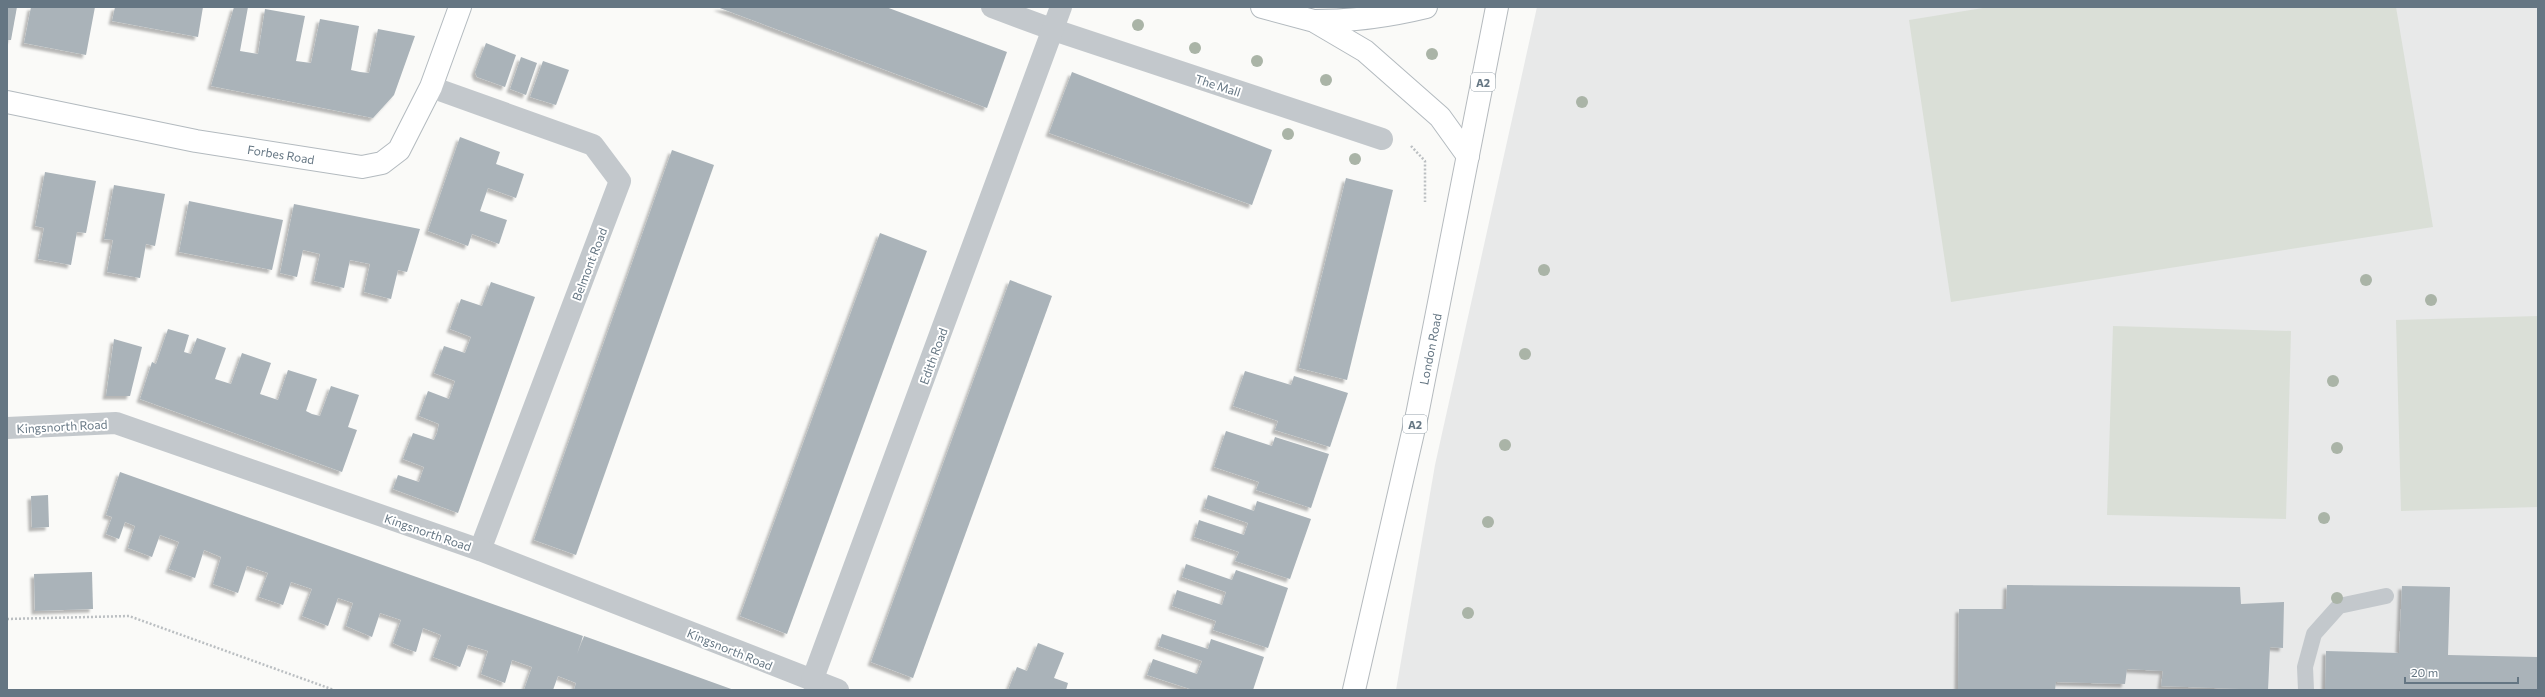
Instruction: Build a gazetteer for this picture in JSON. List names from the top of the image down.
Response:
{
  "streets": {
    "main road": ["A2", "Forbes Road", "London Road"],
    "street": [
      "The Mall",
      "Belmont Road",
      "Edith Road",
      "Kingsnorth Road"
    ]
  },
  "crossings": [
    ["The Mall", "Edith Road"],
    ["Forbes Road", "Belmont Road"],
    ["Belmont Road", "Kingsnorth Road"],
    ["Edith Road", "Kingsnorth Road"]
  ],
  "scale_bar": "20 m"
}
